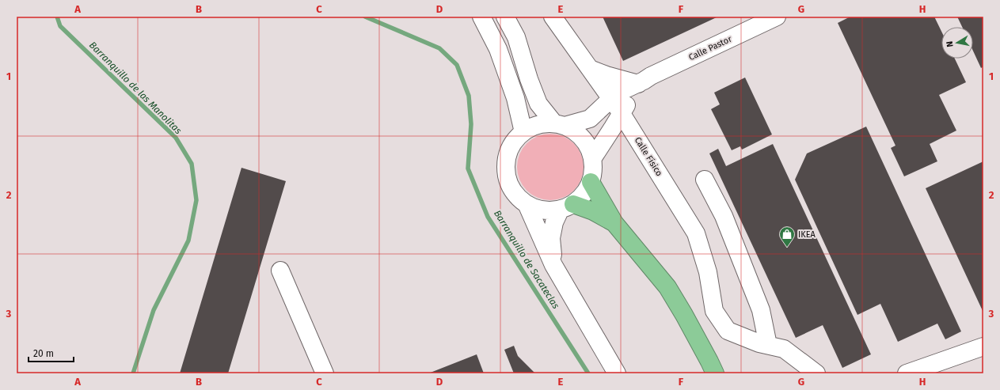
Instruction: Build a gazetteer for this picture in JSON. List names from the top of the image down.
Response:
{
  "streets": {
    "street": ["Calle Pastor", "Calle Físico"]
  },
  "crossings": [
    ["Calle Pastor", "Calle Físico"]
  ],
  "water": ["Barranquillo de las Manolitas", "Barranquillo de Sacateclas"],
  "places": {
    "shop": ["IKEA"]
  },
  "scale_bar": "20 m",
  "north": "left",
  "grid": {
    "columns": [
      "A",
      "B",
      "C",
      "D",
      "E",
      "F",
      "G",
      "H"
    ],
    "rows": ["1", "2", "3"]
  }
}
